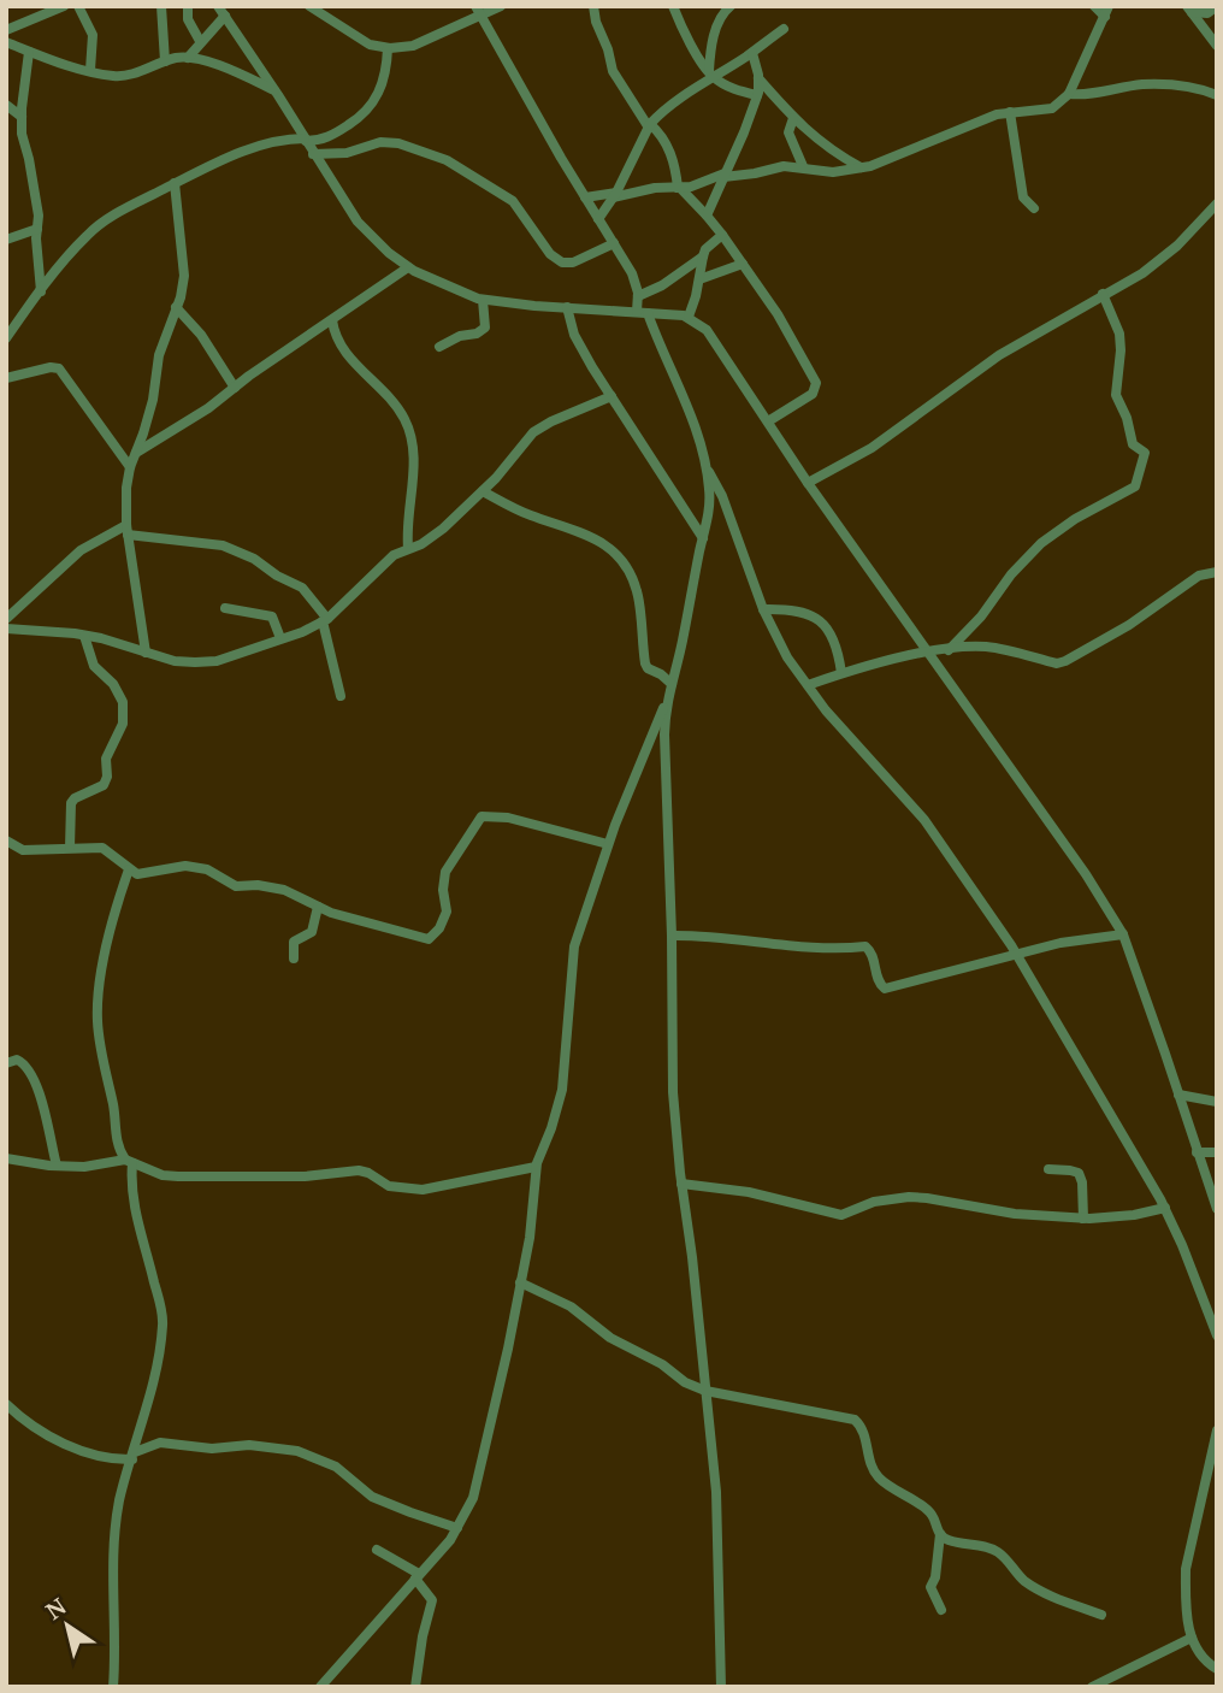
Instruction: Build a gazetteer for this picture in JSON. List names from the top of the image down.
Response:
{
  "north": "top left"
}
